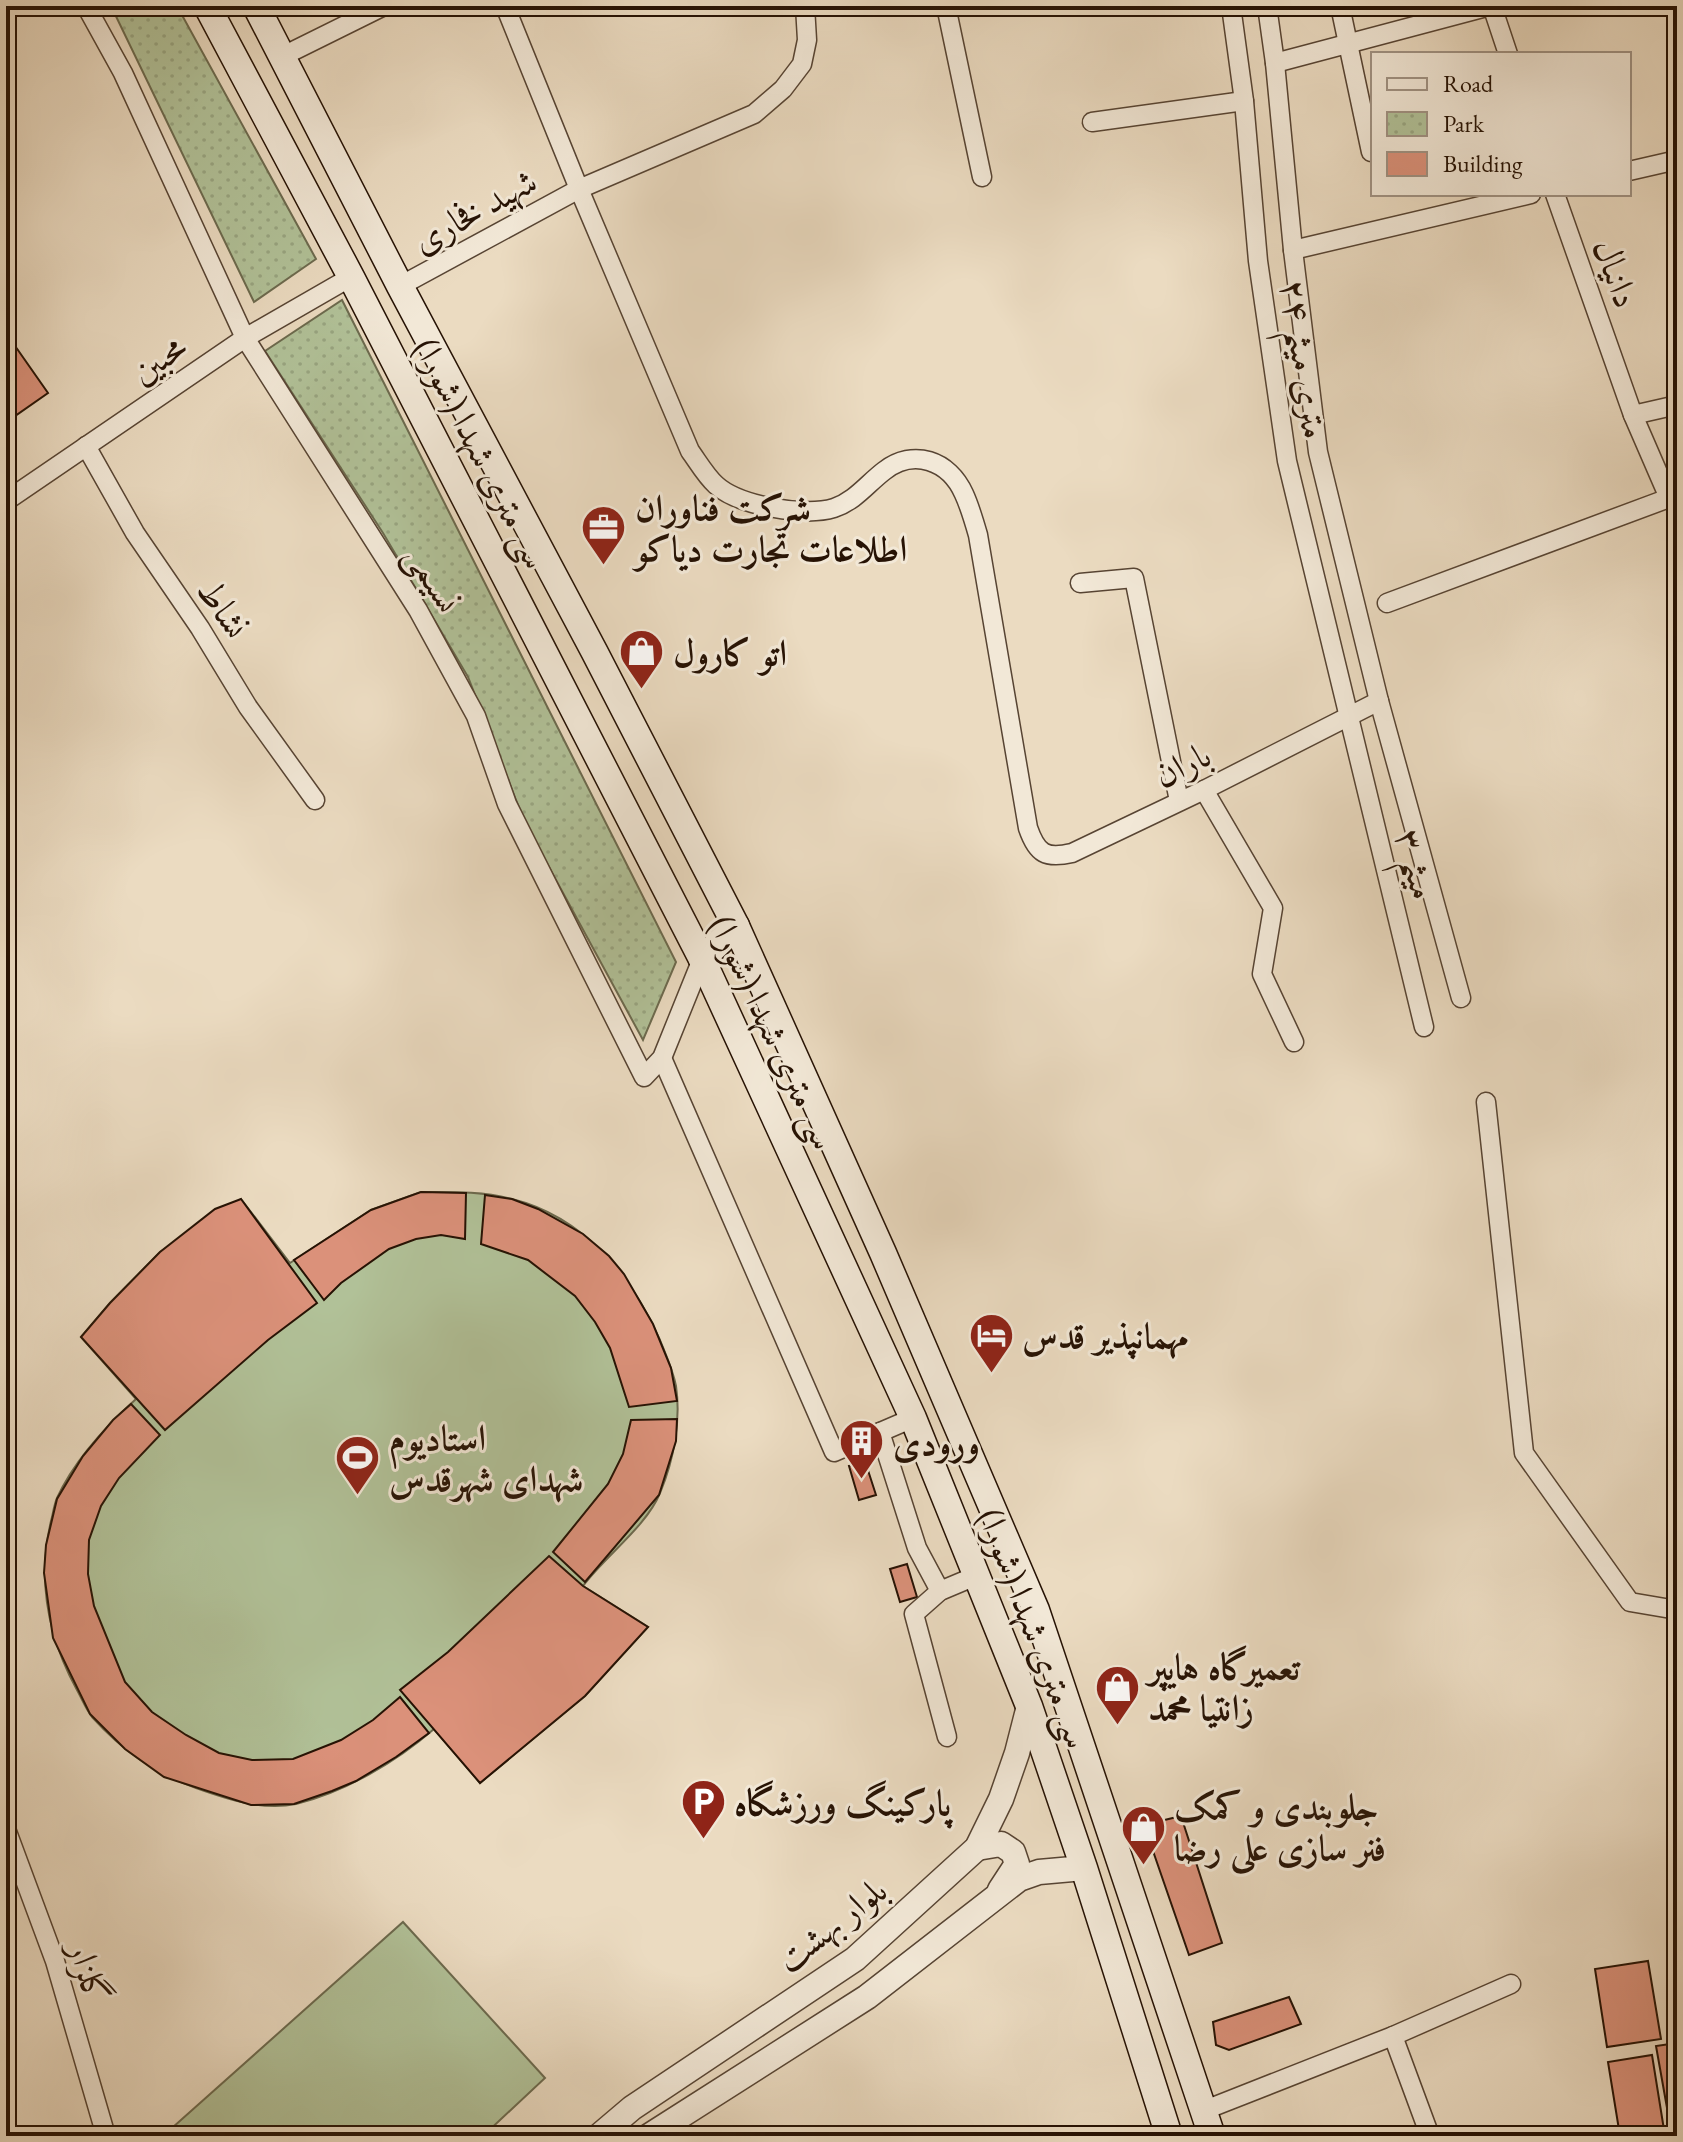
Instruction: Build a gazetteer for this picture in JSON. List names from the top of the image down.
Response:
{
  "streets": {
    "main road": ["سی متری شهدا (شورا)"],
    "street": [
      "شهید فخاری",
      "دانیال",
      "محبین",
      "۲۴ متری میثم",
      "نسیمی",
      "نشاط",
      "باران",
      "میثم ۳",
      "بلوار بهشت",
      "گلزار"
    ]
  },
  "crossings": [
    ["شهید فخاری", "سی متری شهدا (شورا)"],
    ["شهید فخاری", "باران"],
    ["محبین", "سی متری شهدا (شورا)"],
    ["محبین", "نسیمی"],
    ["محبین", "نشاط"],
    ["۲۴ متری میثم", "باران"],
    ["۲۴ متری میثم", "میثم ۳"],
    ["سی متری شهدا (شورا)", "بلوار بهشت"],
    ["باران", "میثم ۳"]
  ],
  "places": {
    "office": ["شرکت فناوران اطلاعات تجارت دیاکو"],
    "shop": ["اتو کارول", "تعمیرگاه هایپر زانتیا محمد", "جلوبندی و کمک فنر سازی علی رضا"],
    "hotel": ["مهمانپذیر قدس"],
    "building": ["ورودی"],
    "sports": ["استادیوم شهدای شهرقدس"],
    "parking": ["پارکینگ ورزشگاه"]
  },
  "legend": ["Road", "Park", "Building"]
}
